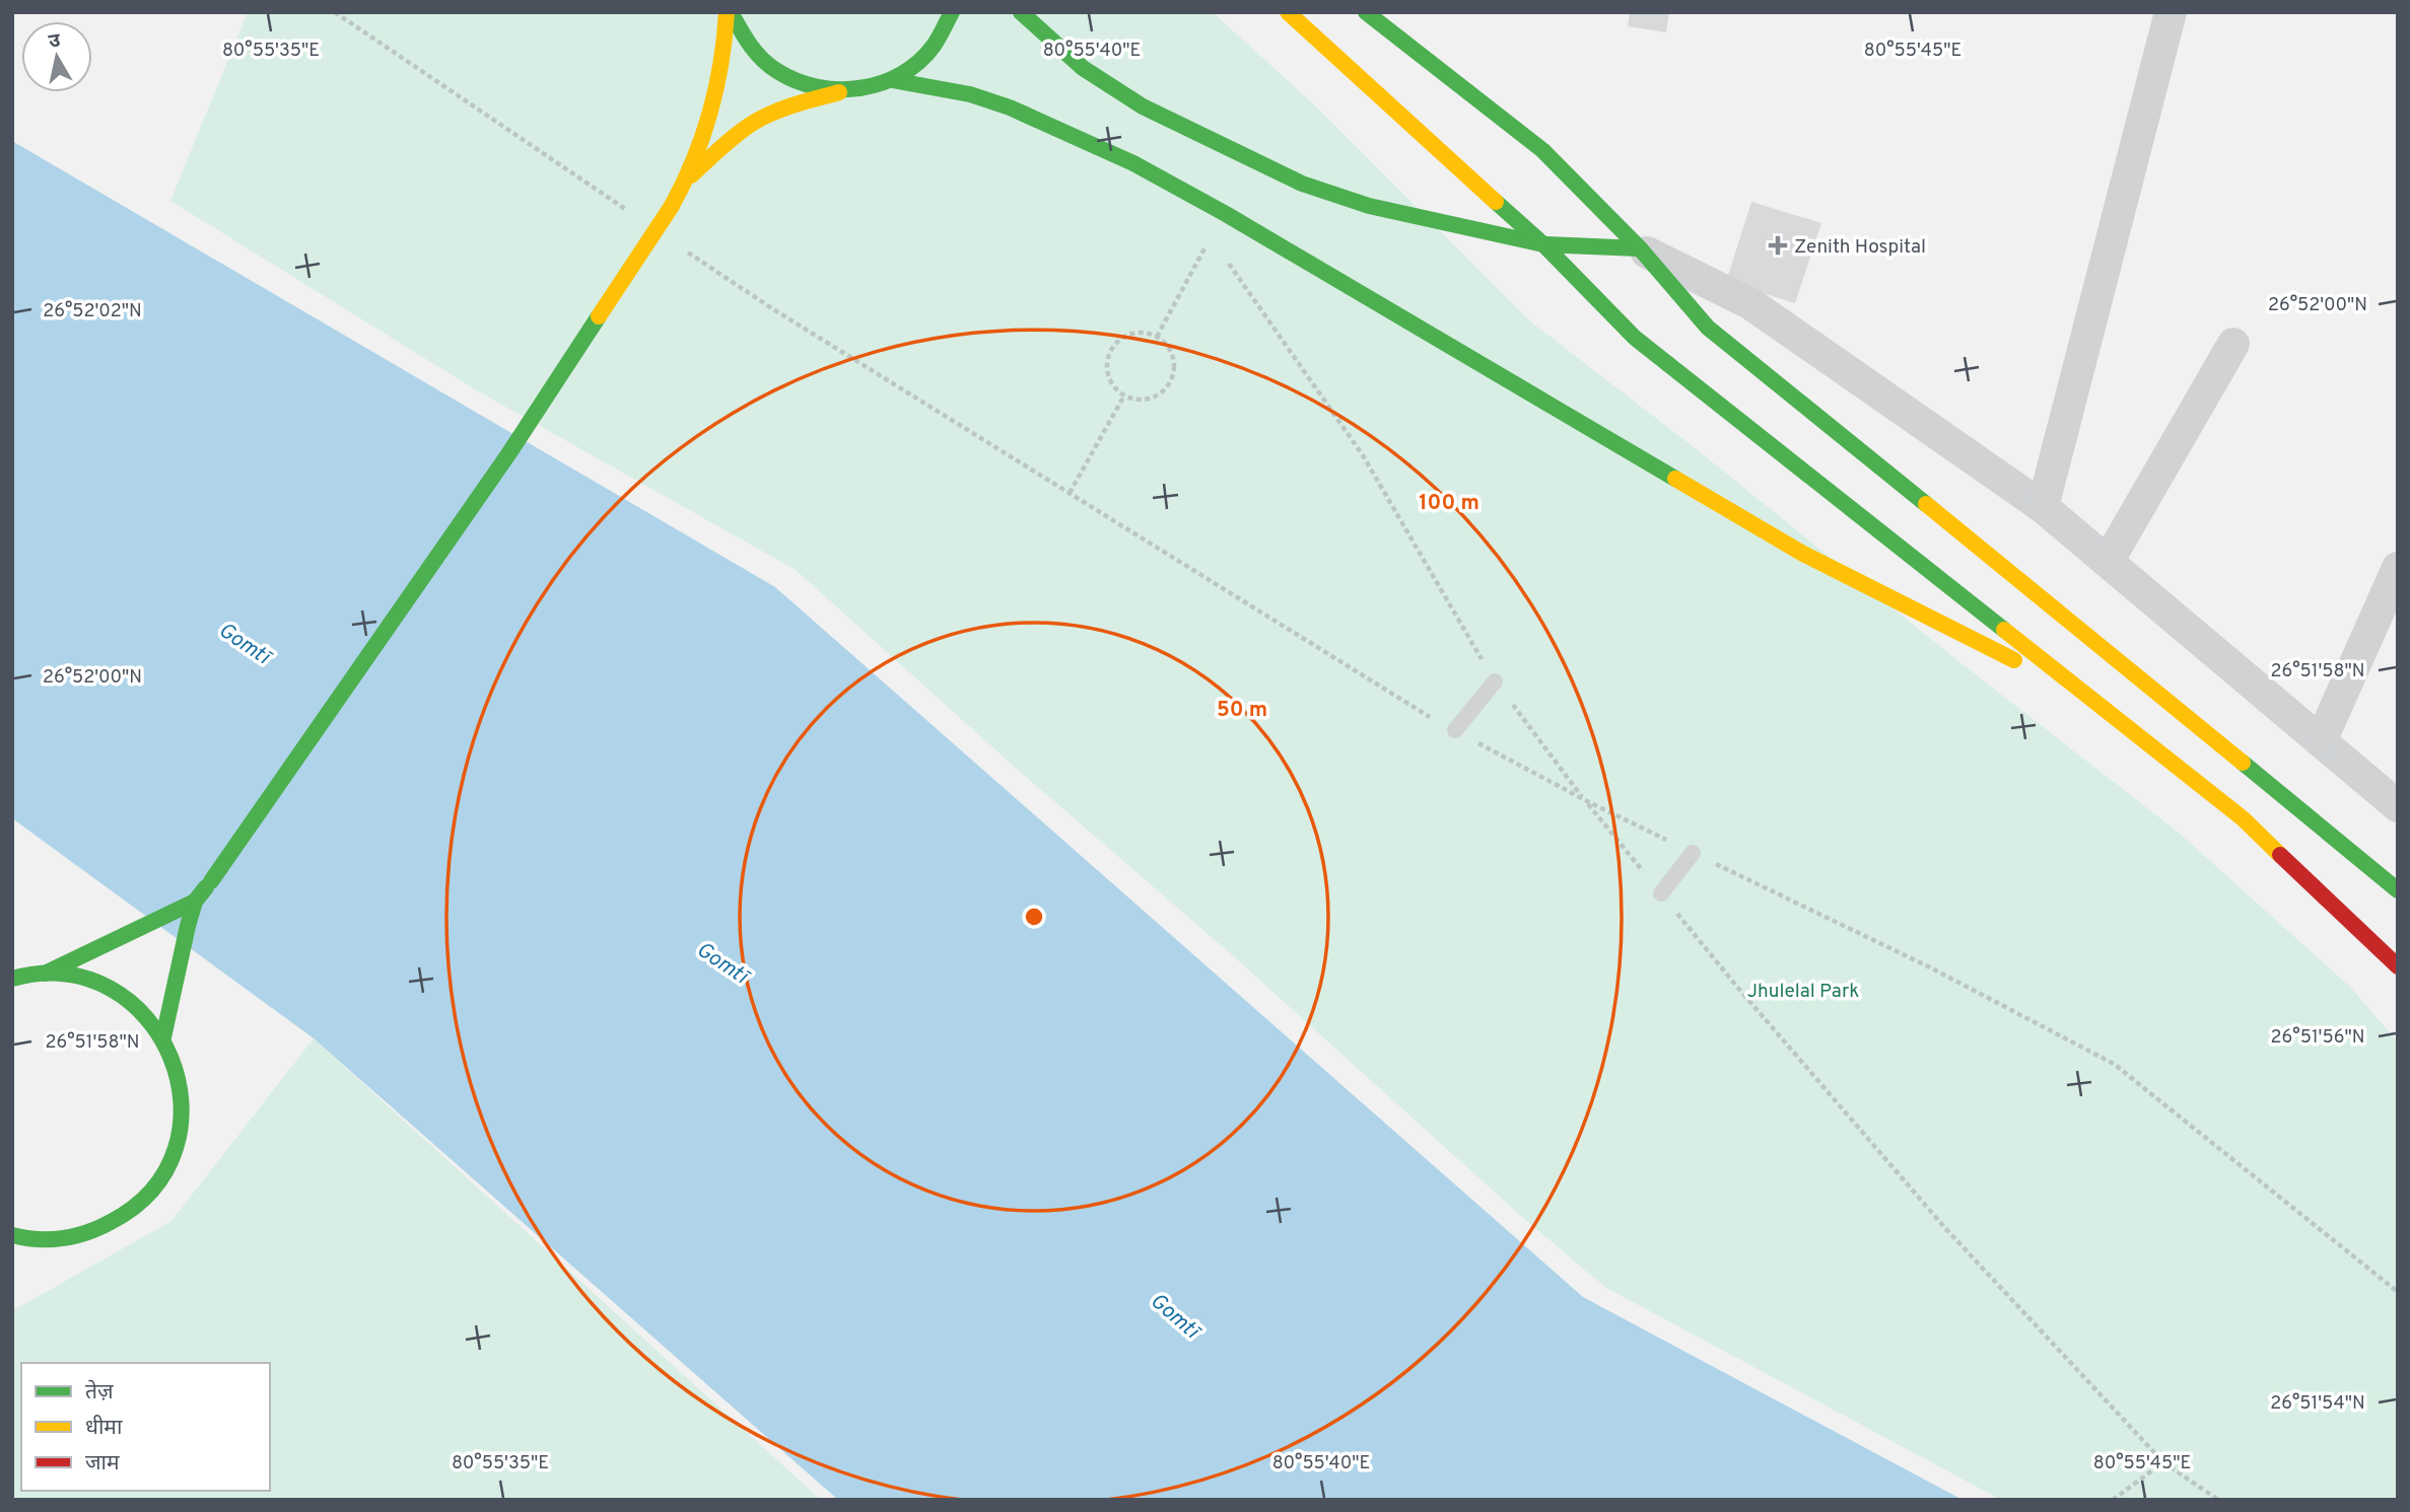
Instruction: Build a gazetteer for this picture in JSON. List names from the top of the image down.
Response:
{
  "water": ["Gomtī"],
  "parks": ["Jhulelal Park"],
  "places": {
    "health": ["Zenith Hospital"]
  },
  "legend": ["तेज़", "धीमा", "जाम"],
  "north": "top",
  "coordinates": [
    "80°55'35\"E",
    "80°55'40\"E",
    "80°55'45\"E",
    "26°52'00\"N",
    "26°52'02\"N",
    "26°51'58\"N",
    "26°51'56\"N",
    "26°51'54\"N"
  ],
  "rings": ["100 m", "50 m"]
}
